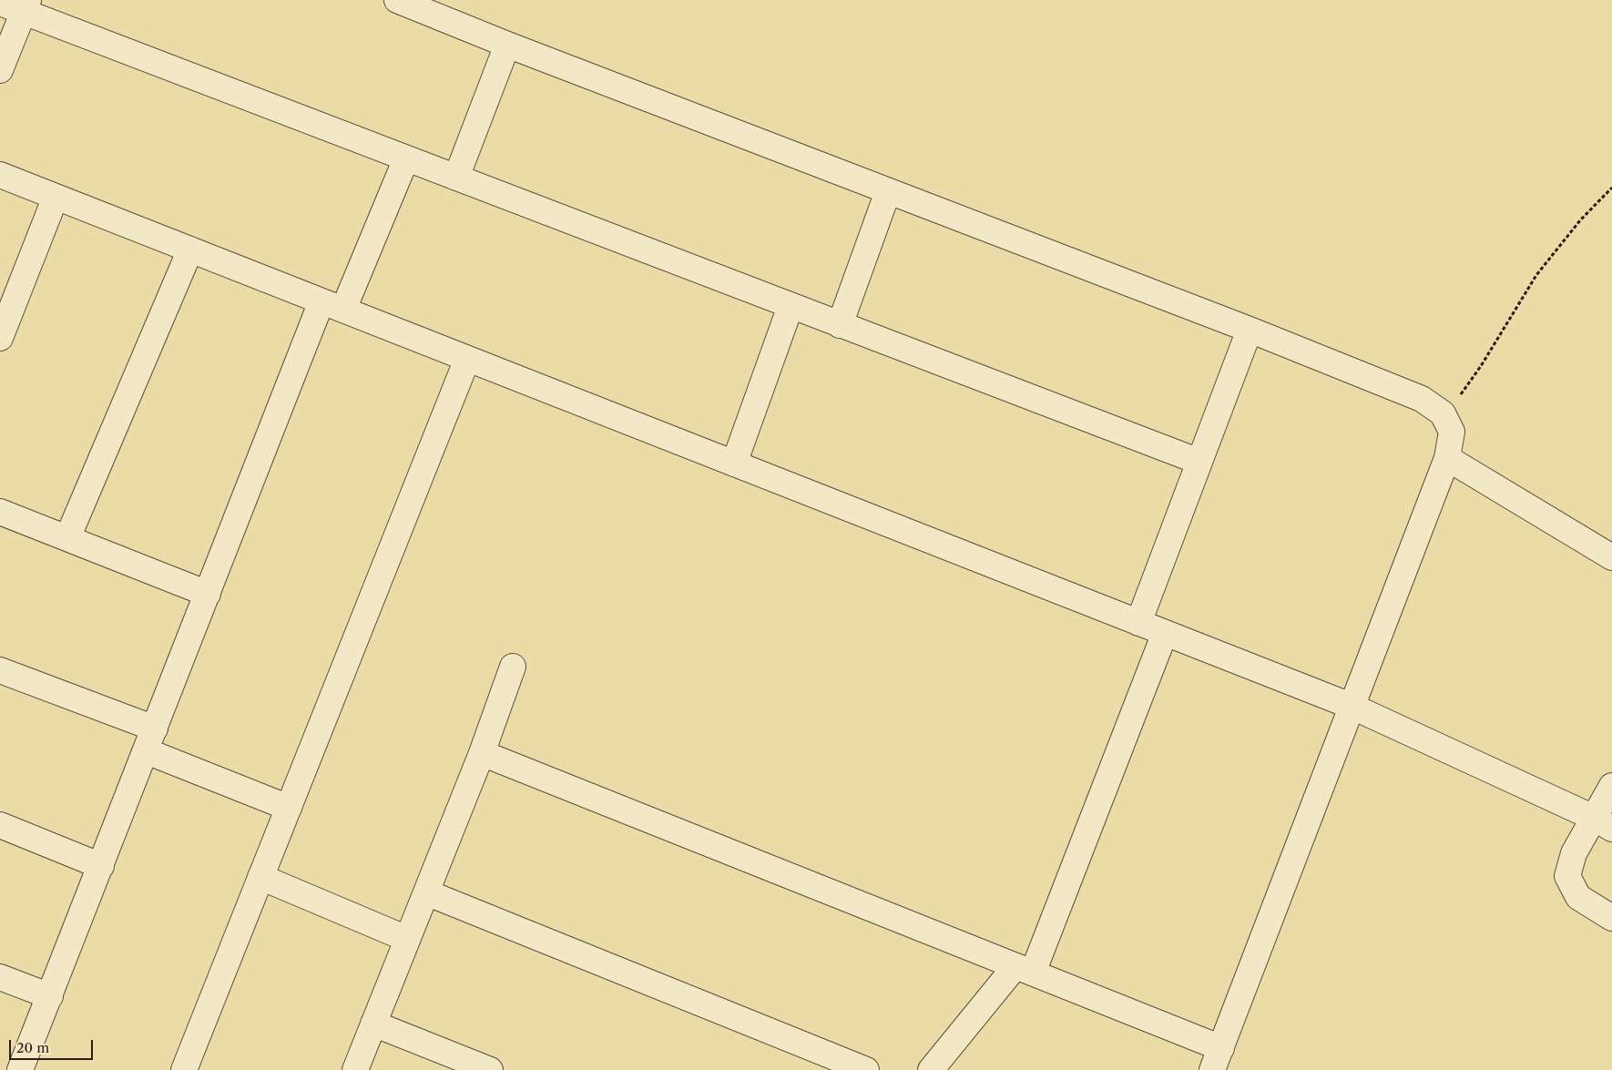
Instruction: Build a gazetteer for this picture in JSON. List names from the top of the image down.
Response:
{
  "scale_bar": "20 m"
}
